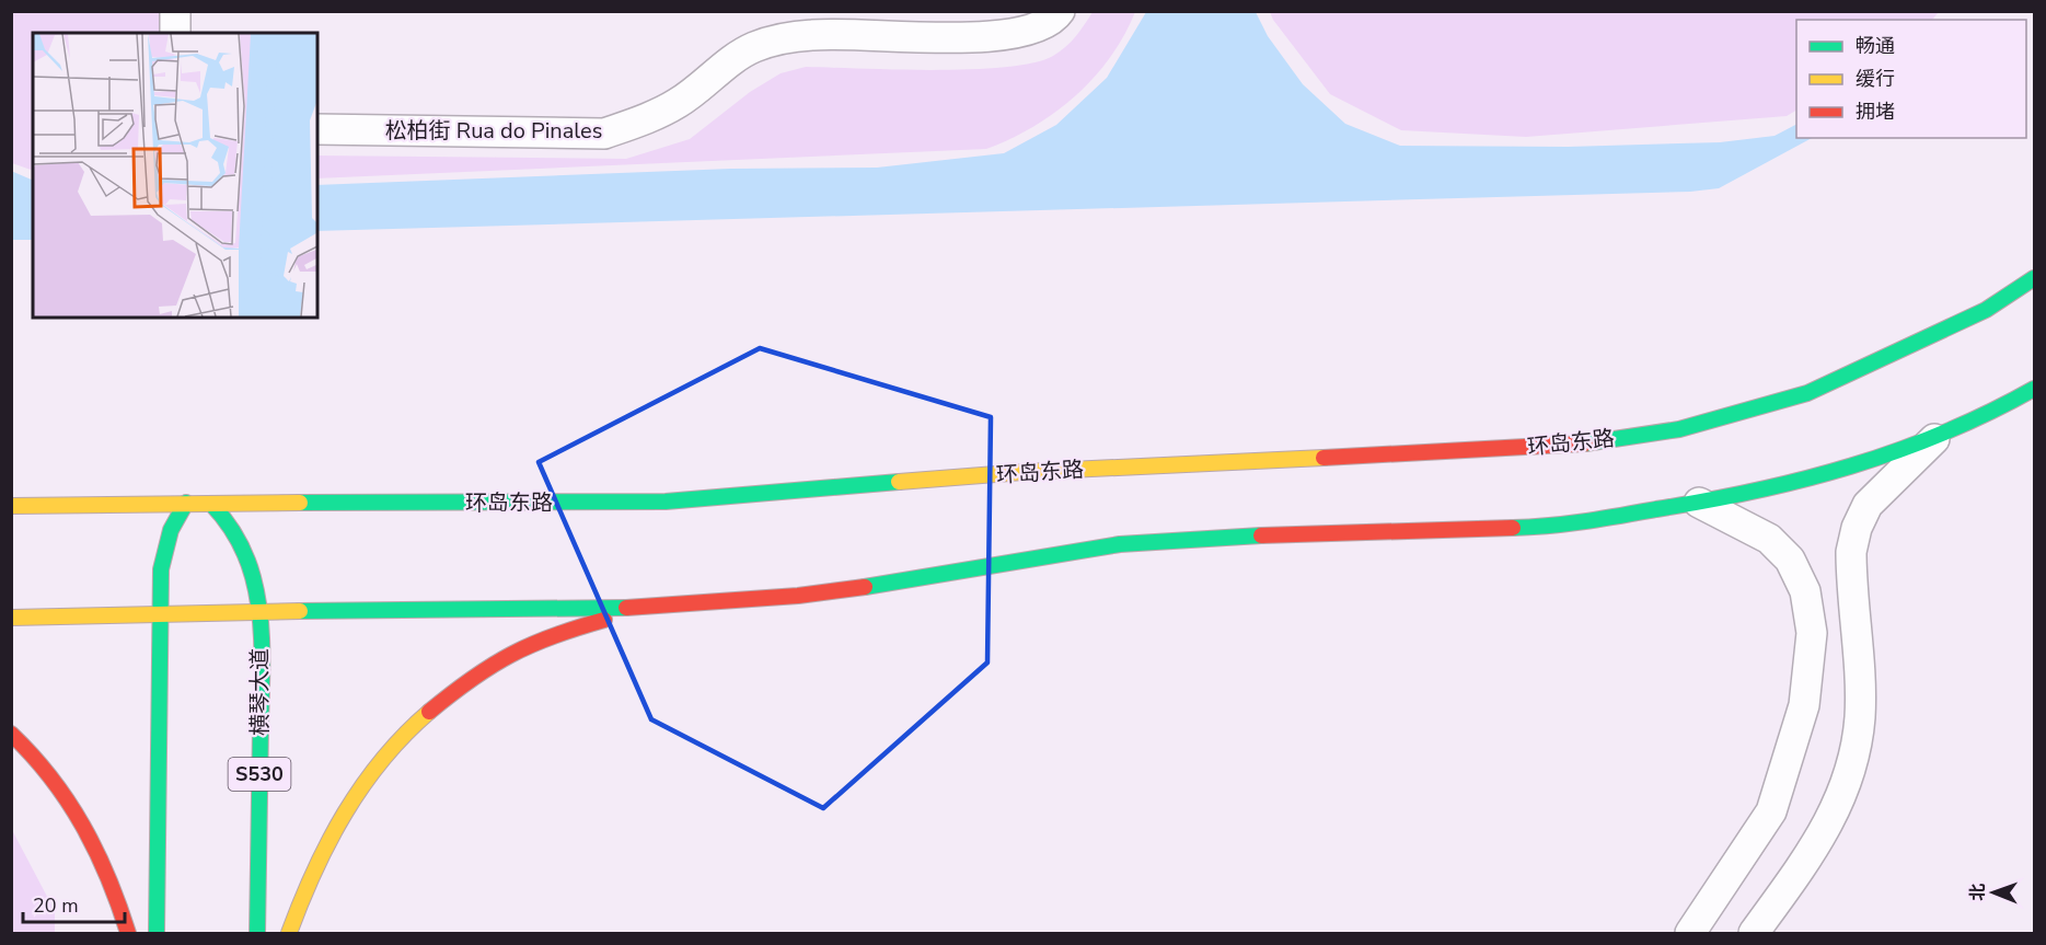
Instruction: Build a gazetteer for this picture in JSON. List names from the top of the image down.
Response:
{
  "streets": {
    "main road": ["环岛东路", "横琴大道", "S530"],
    "street": ["松柏街 Rua do Pinales"]
  },
  "crossings": [
    ["环岛东路", "横琴大道"]
  ],
  "legend": ["畅通", "缓行", "拥堵"],
  "scale_bar": "20 m",
  "north": "left"
}
